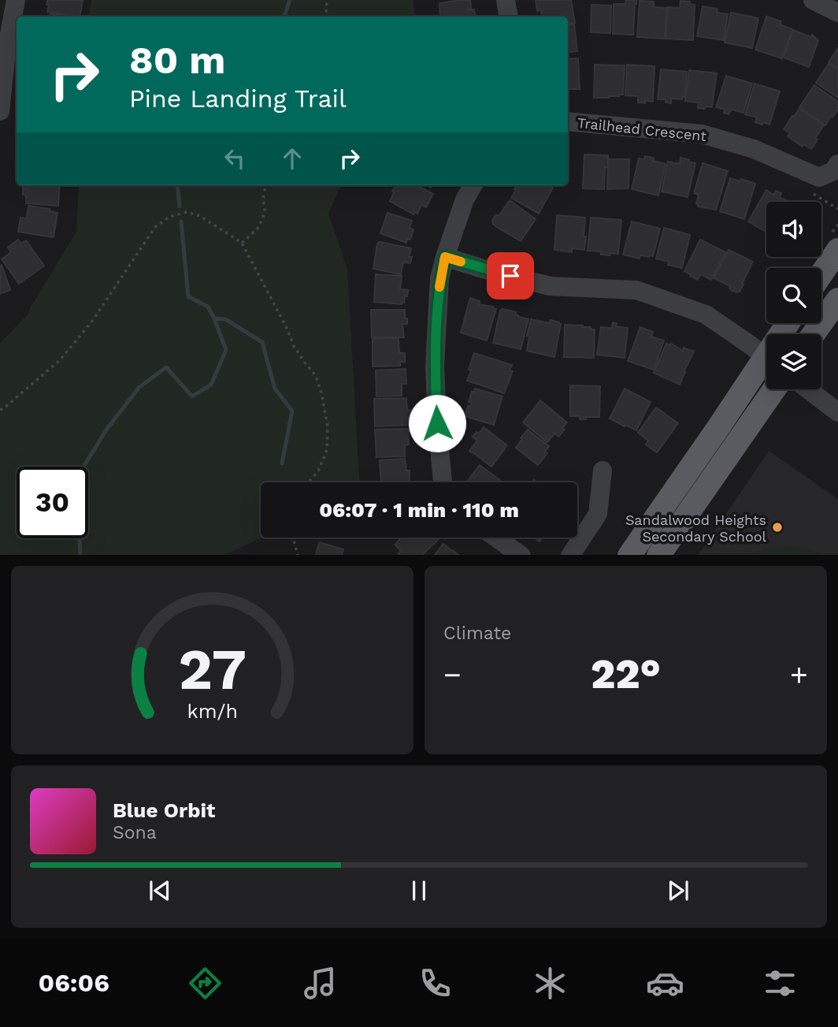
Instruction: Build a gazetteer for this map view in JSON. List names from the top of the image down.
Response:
{
  "streets": {
    "street": ["Trailhead Crescent"]
  },
  "places": ["Sandalwood Heights Secondary School"],
  "page": {
    "turn": ["80 m", "Pine Landing Trail"],
    "limit": "30",
    "trip": "06:07 · 1 min · 110 m",
    "tile": "Climate",
    "heat": ["−", "22°", "+"],
    "song": ["Blue Orbit", "Sona"],
    "tabs": "06:06",
    "gauge": ["27", "km/h"]
  }
}
